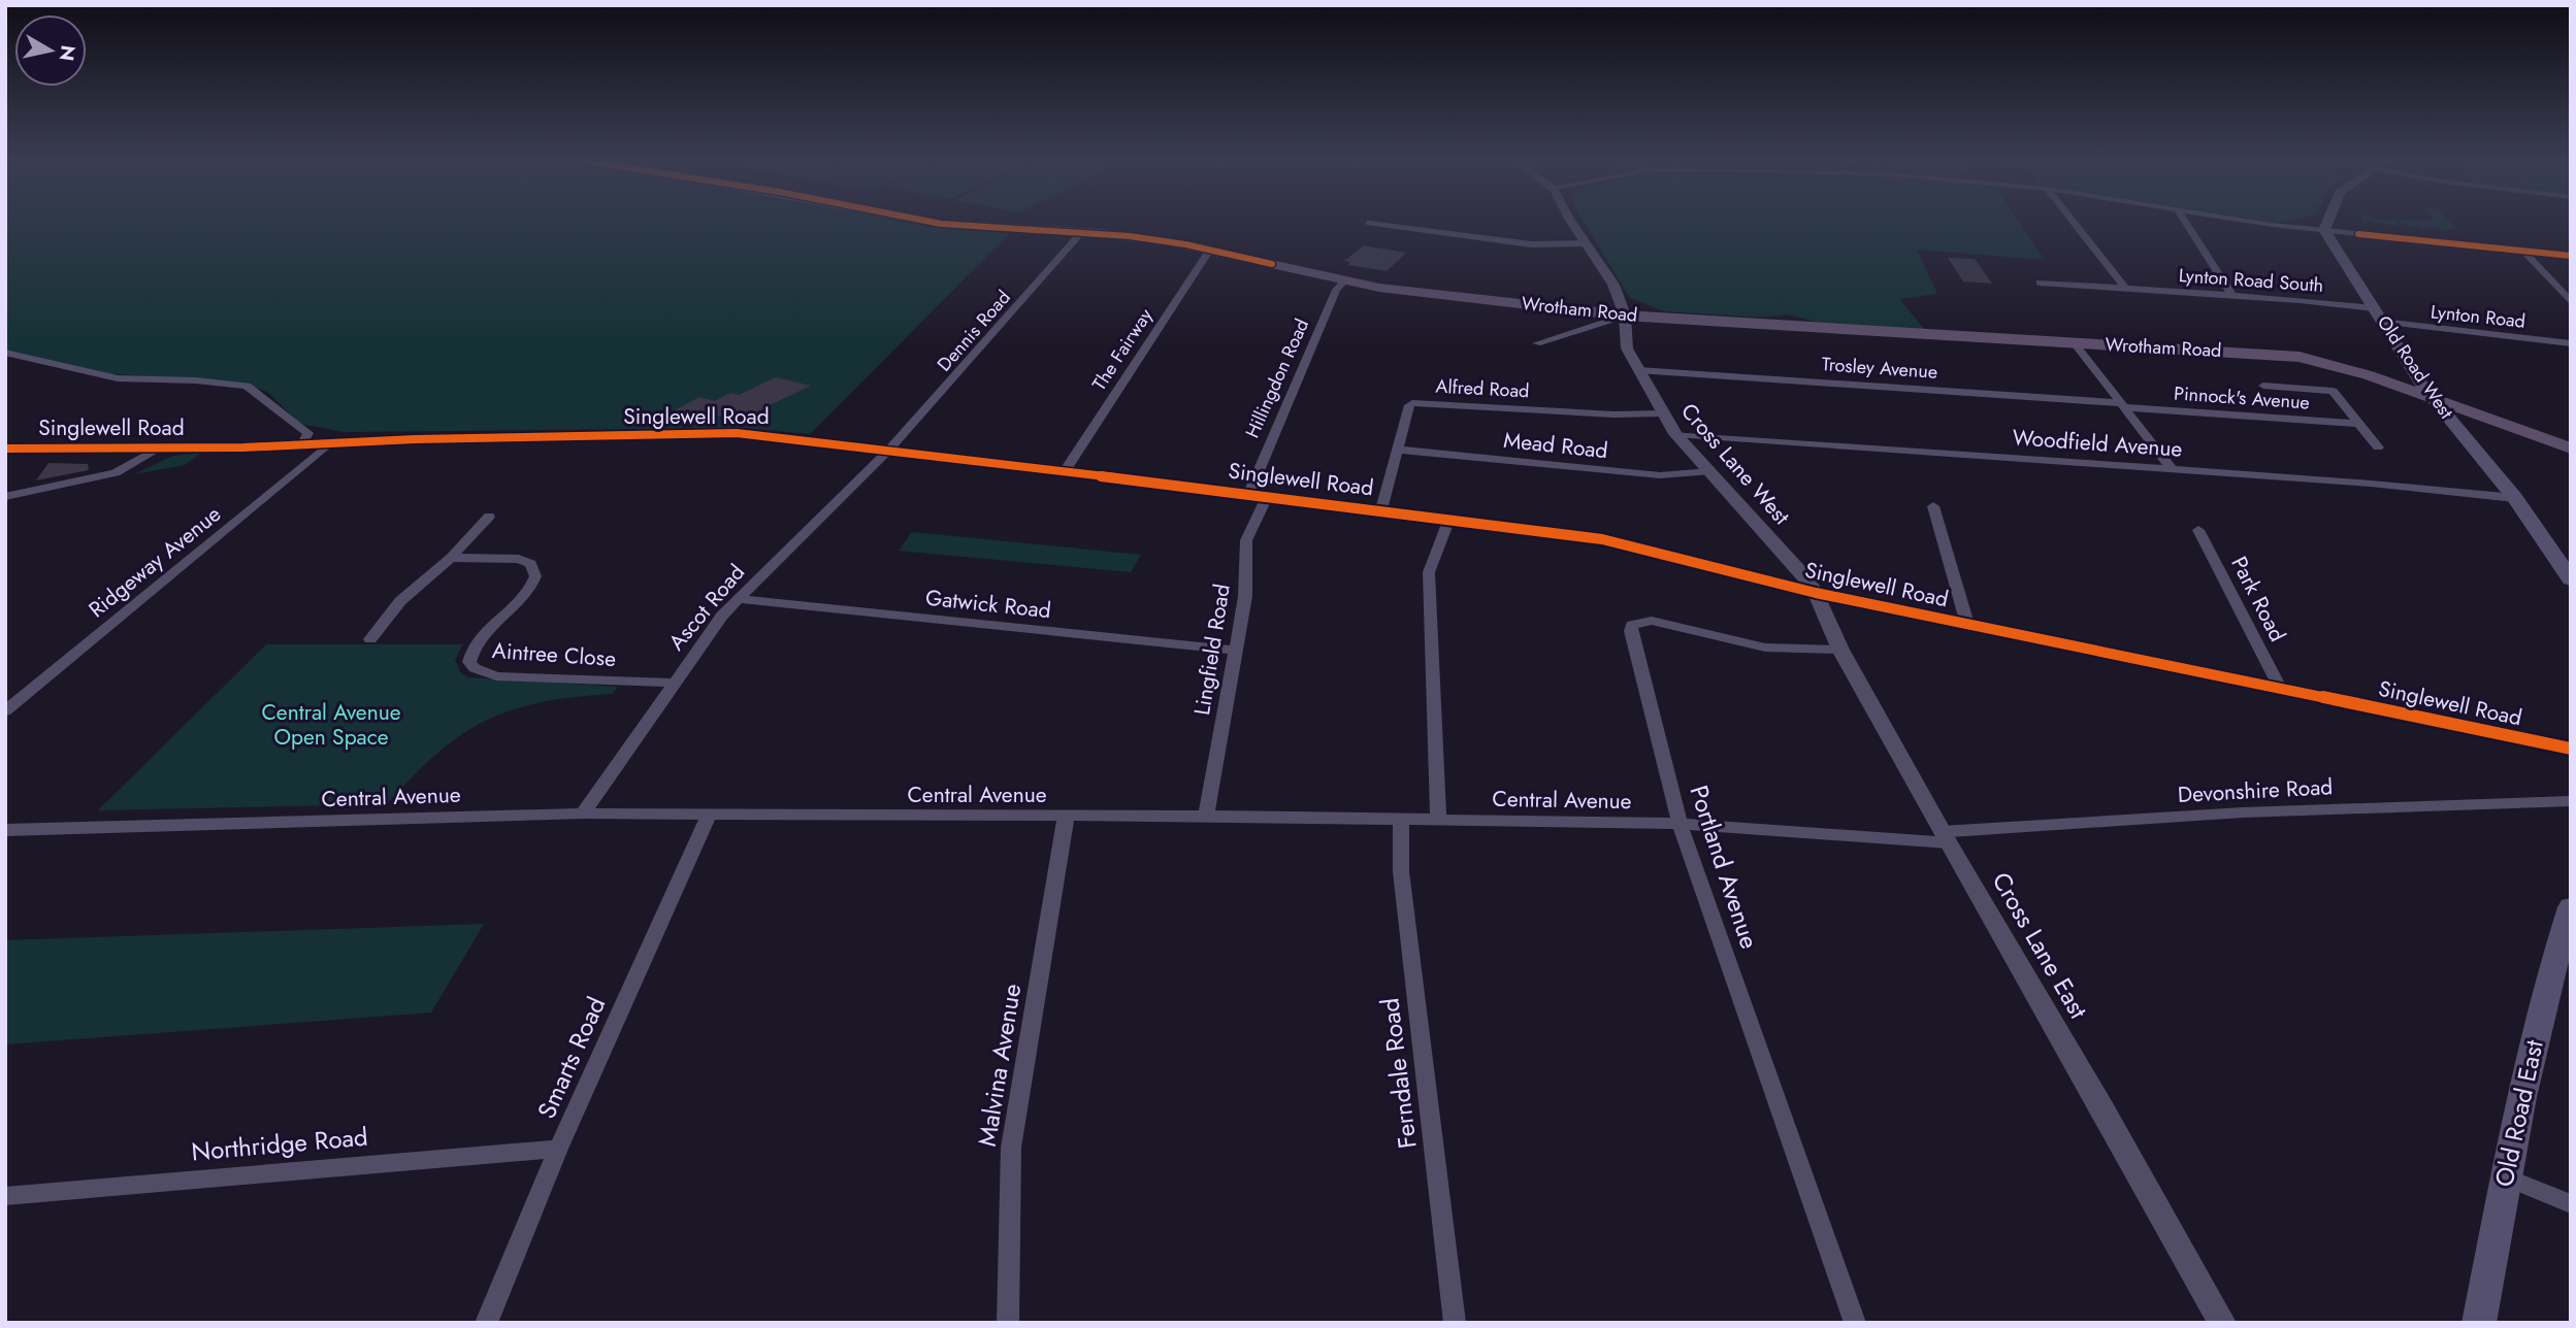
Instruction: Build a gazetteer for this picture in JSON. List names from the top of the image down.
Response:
{
  "streets": {
    "main road": ["Wrotham Road", "Old Road West", "Old Road East"],
    "street": [
      "Lynton Road South",
      "Lynton Road",
      "Dennis Road",
      "The Fairway",
      "Trosley Avenue",
      "Hillingdon Road",
      "Alfred Road",
      "Pinnock's Avenue",
      "Singlewell Road",
      "Woodfield Avenue",
      "Mead Road",
      "Cross Lane West",
      "Ridgeway Avenue",
      "Park Road",
      "Gatwick Road",
      "Ascot Road",
      "Lingfield Road",
      "Aintree Close",
      "Devonshire Road",
      "Central Avenue",
      "Portland Avenue",
      "Cross Lane East",
      "Smarts Road",
      "Malvina Avenue",
      "Ferndale Road",
      "Northridge Road"
    ]
  },
  "crossings": [
    ["Lynton Road South", "Lynton Road"],
    ["Lynton Road South", "Old Road West"],
    ["Wrotham Road", "Dennis Road"],
    ["Wrotham Road", "The Fairway"],
    ["Wrotham Road", "Old Road West"],
    ["Wrotham Road", "Hillingdon Road"],
    ["Wrotham Road", "Cross Lane West"],
    ["Lynton Road", "Old Road West"],
    ["Dennis Road", "Singlewell Road"],
    ["Dennis Road", "Ascot Road"],
    ["The Fairway", "Singlewell Road"],
    ["Old Road West", "Woodfield Avenue"],
    ["Trosley Avenue", "Pinnock's Avenue"],
    ["Trosley Avenue", "Cross Lane West"],
    ["Hillingdon Road", "Singlewell Road"],
    ["Alfred Road", "Singlewell Road"],
    ["Alfred Road", "Mead Road"],
    ["Alfred Road", "Cross Lane West"],
    ["Singlewell Road", "Cross Lane West"],
    ["Singlewell Road", "Ridgeway Avenue"],
    ["Singlewell Road", "Park Road"],
    ["Singlewell Road", "Ascot Road"],
    ["Singlewell Road", "Lingfield Road"],
    ["Singlewell Road", "Cross Lane East"],
    ["Woodfield Avenue", "Cross Lane West"],
    ["Mead Road", "Cross Lane West"],
    ["Cross Lane West", "Cross Lane East"],
    ["Gatwick Road", "Ascot Road"],
    ["Gatwick Road", "Lingfield Road"],
    ["Ascot Road", "Aintree Close"],
    ["Ascot Road", "Central Avenue"],
    ["Lingfield Road", "Central Avenue"],
    ["Devonshire Road", "Central Avenue"],
    ["Devonshire Road", "Cross Lane East"],
    ["Central Avenue", "Portland Avenue"],
    ["Central Avenue", "Cross Lane East"],
    ["Central Avenue", "Smarts Road"],
    ["Central Avenue", "Malvina Avenue"],
    ["Central Avenue", "Ferndale Road"],
    ["Portland Avenue", "Cross Lane East"],
    ["Smarts Road", "Northridge Road"]
  ],
  "parks": ["Central Avenue Open Space"],
  "north": "right"
}
